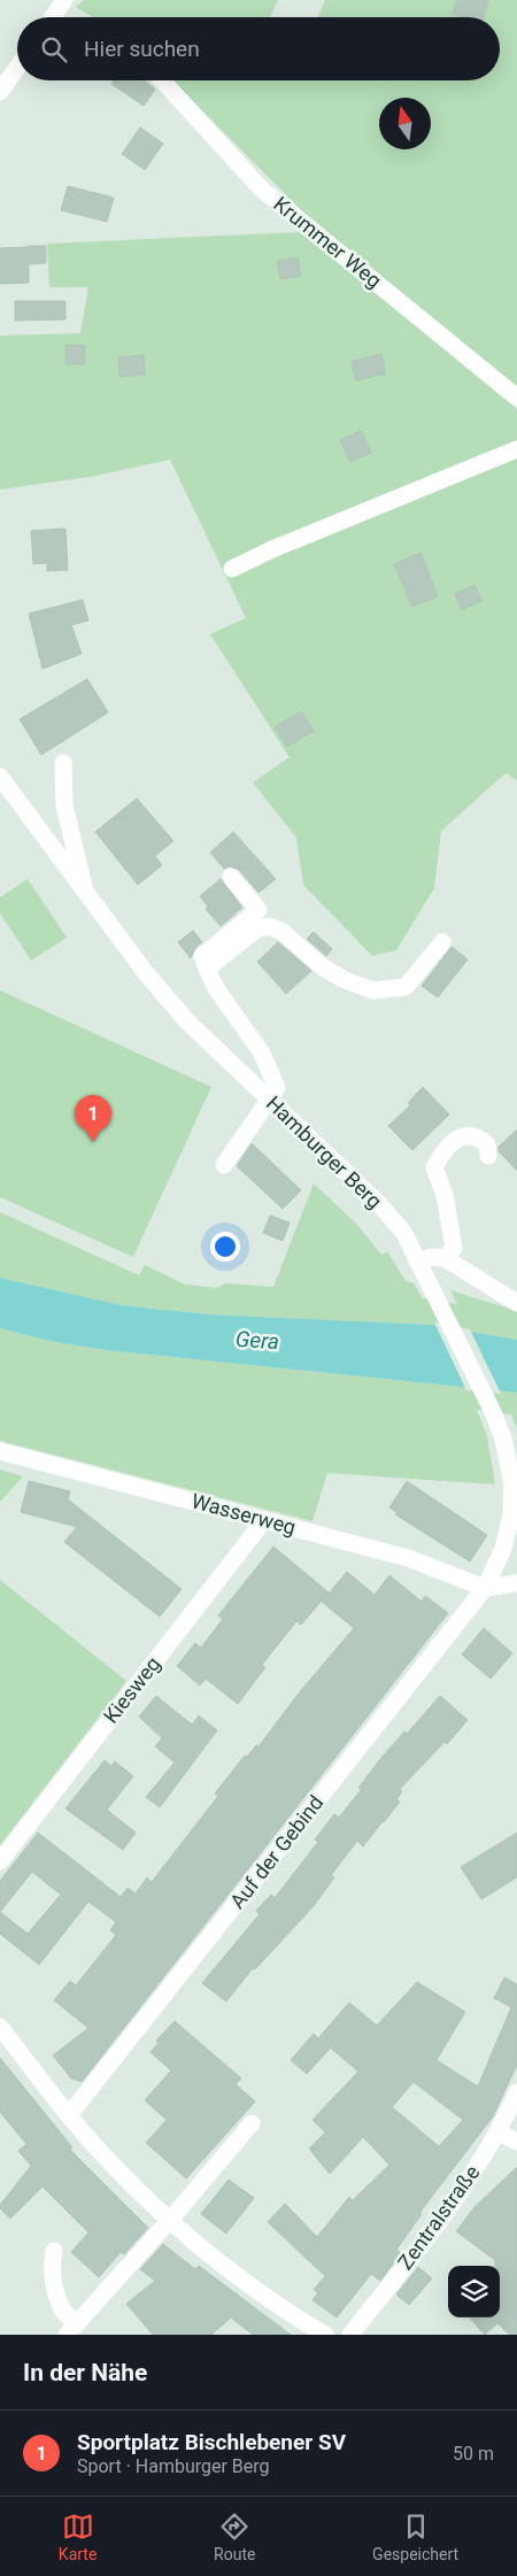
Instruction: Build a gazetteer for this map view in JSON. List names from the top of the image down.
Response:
{
  "streets": {
    "street": [
      "Krummer Weg",
      "Hamburger Berg",
      "Wasserweg",
      "Kiesweg",
      "Auf der Gebind",
      "Zentralstraße"
    ]
  },
  "crossings": [
    ["Hamburger Berg", "Wasserweg"],
    ["Hamburger Berg", "Auf der Gebind"],
    ["Wasserweg", "Kiesweg"],
    ["Wasserweg", "Auf der Gebind"]
  ],
  "water": ["Gera"],
  "north": "top",
  "page": {
    "search": "Hier suchen",
    "pins": "1",
    "heading": "In der Nähe",
    "list": [
      {
        "mark": "1",
        "name": "Sportplatz Bischlebener SV",
        "note": "Sport · Hamburger Berg",
        "value": "50 m"
      }
    ],
    "nav": ["Karte", "Route", "Gespeichert"]
  }
}
